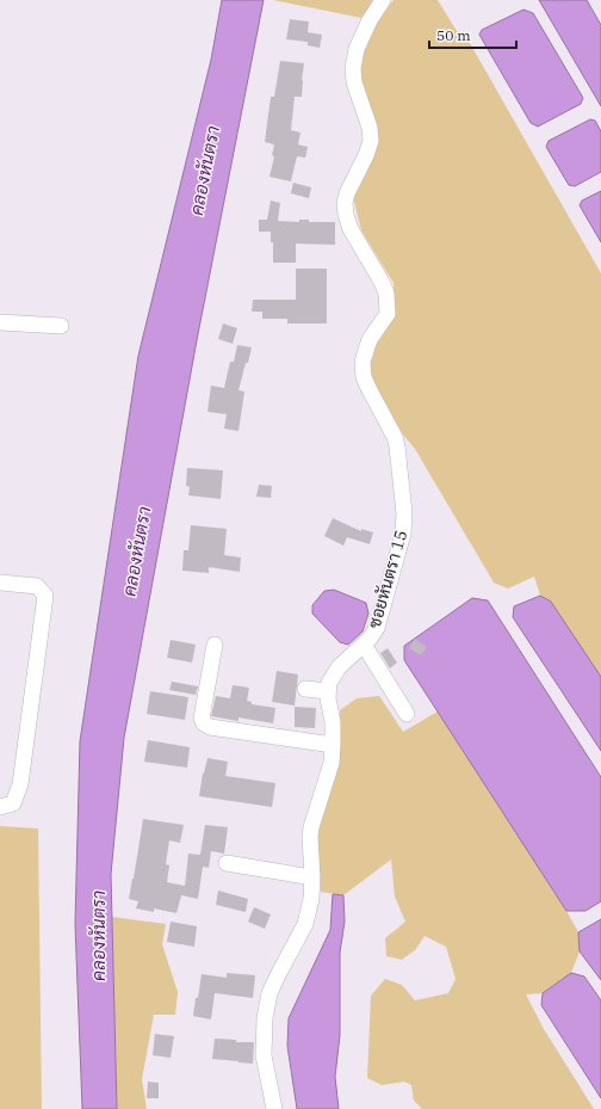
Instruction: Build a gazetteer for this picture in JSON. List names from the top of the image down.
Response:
{
  "streets": {
    "street": ["ซอยหันตรา 15"]
  },
  "water": ["คลองหันตรา"],
  "scale_bar": "50 m"
}
